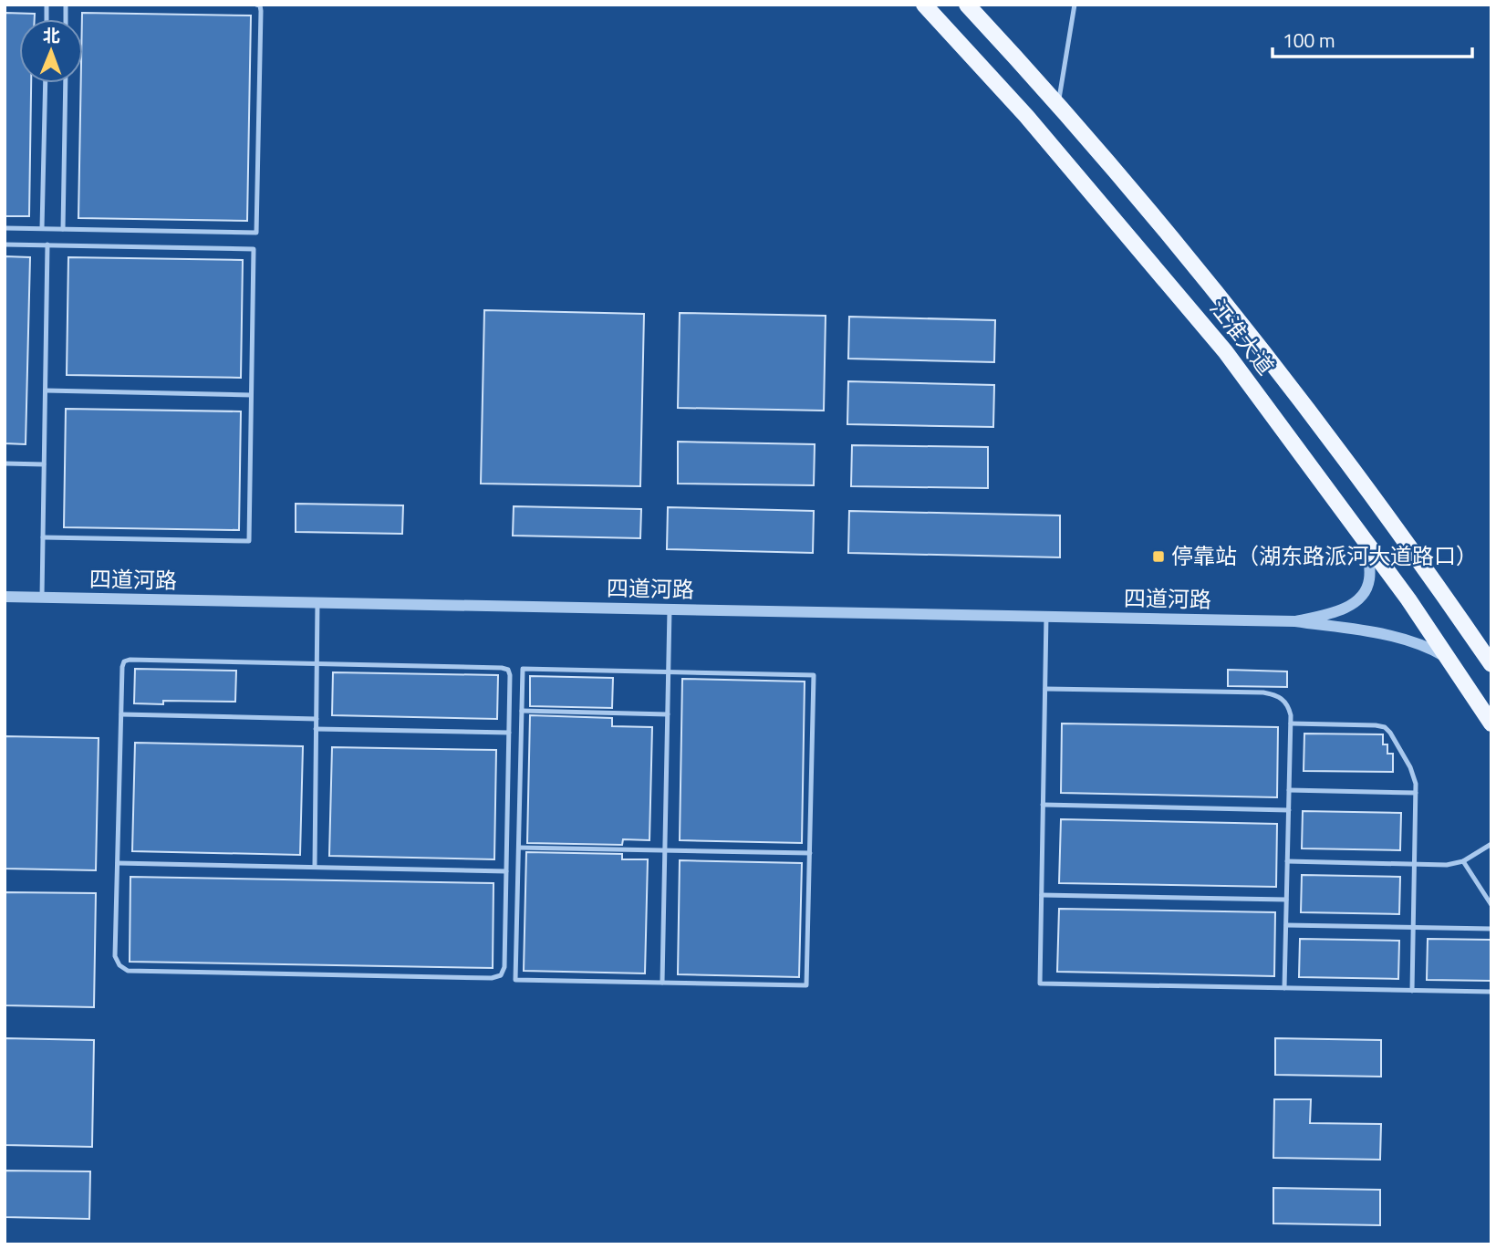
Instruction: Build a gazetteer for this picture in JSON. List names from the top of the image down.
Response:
{
  "streets": {
    "main road": ["江淮大道"],
    "street": ["四道河路"]
  },
  "places": {
    "transit": ["停靠站（湖东路派河大道路口）"]
  },
  "scale_bar": "100 m",
  "north": "top"
}
